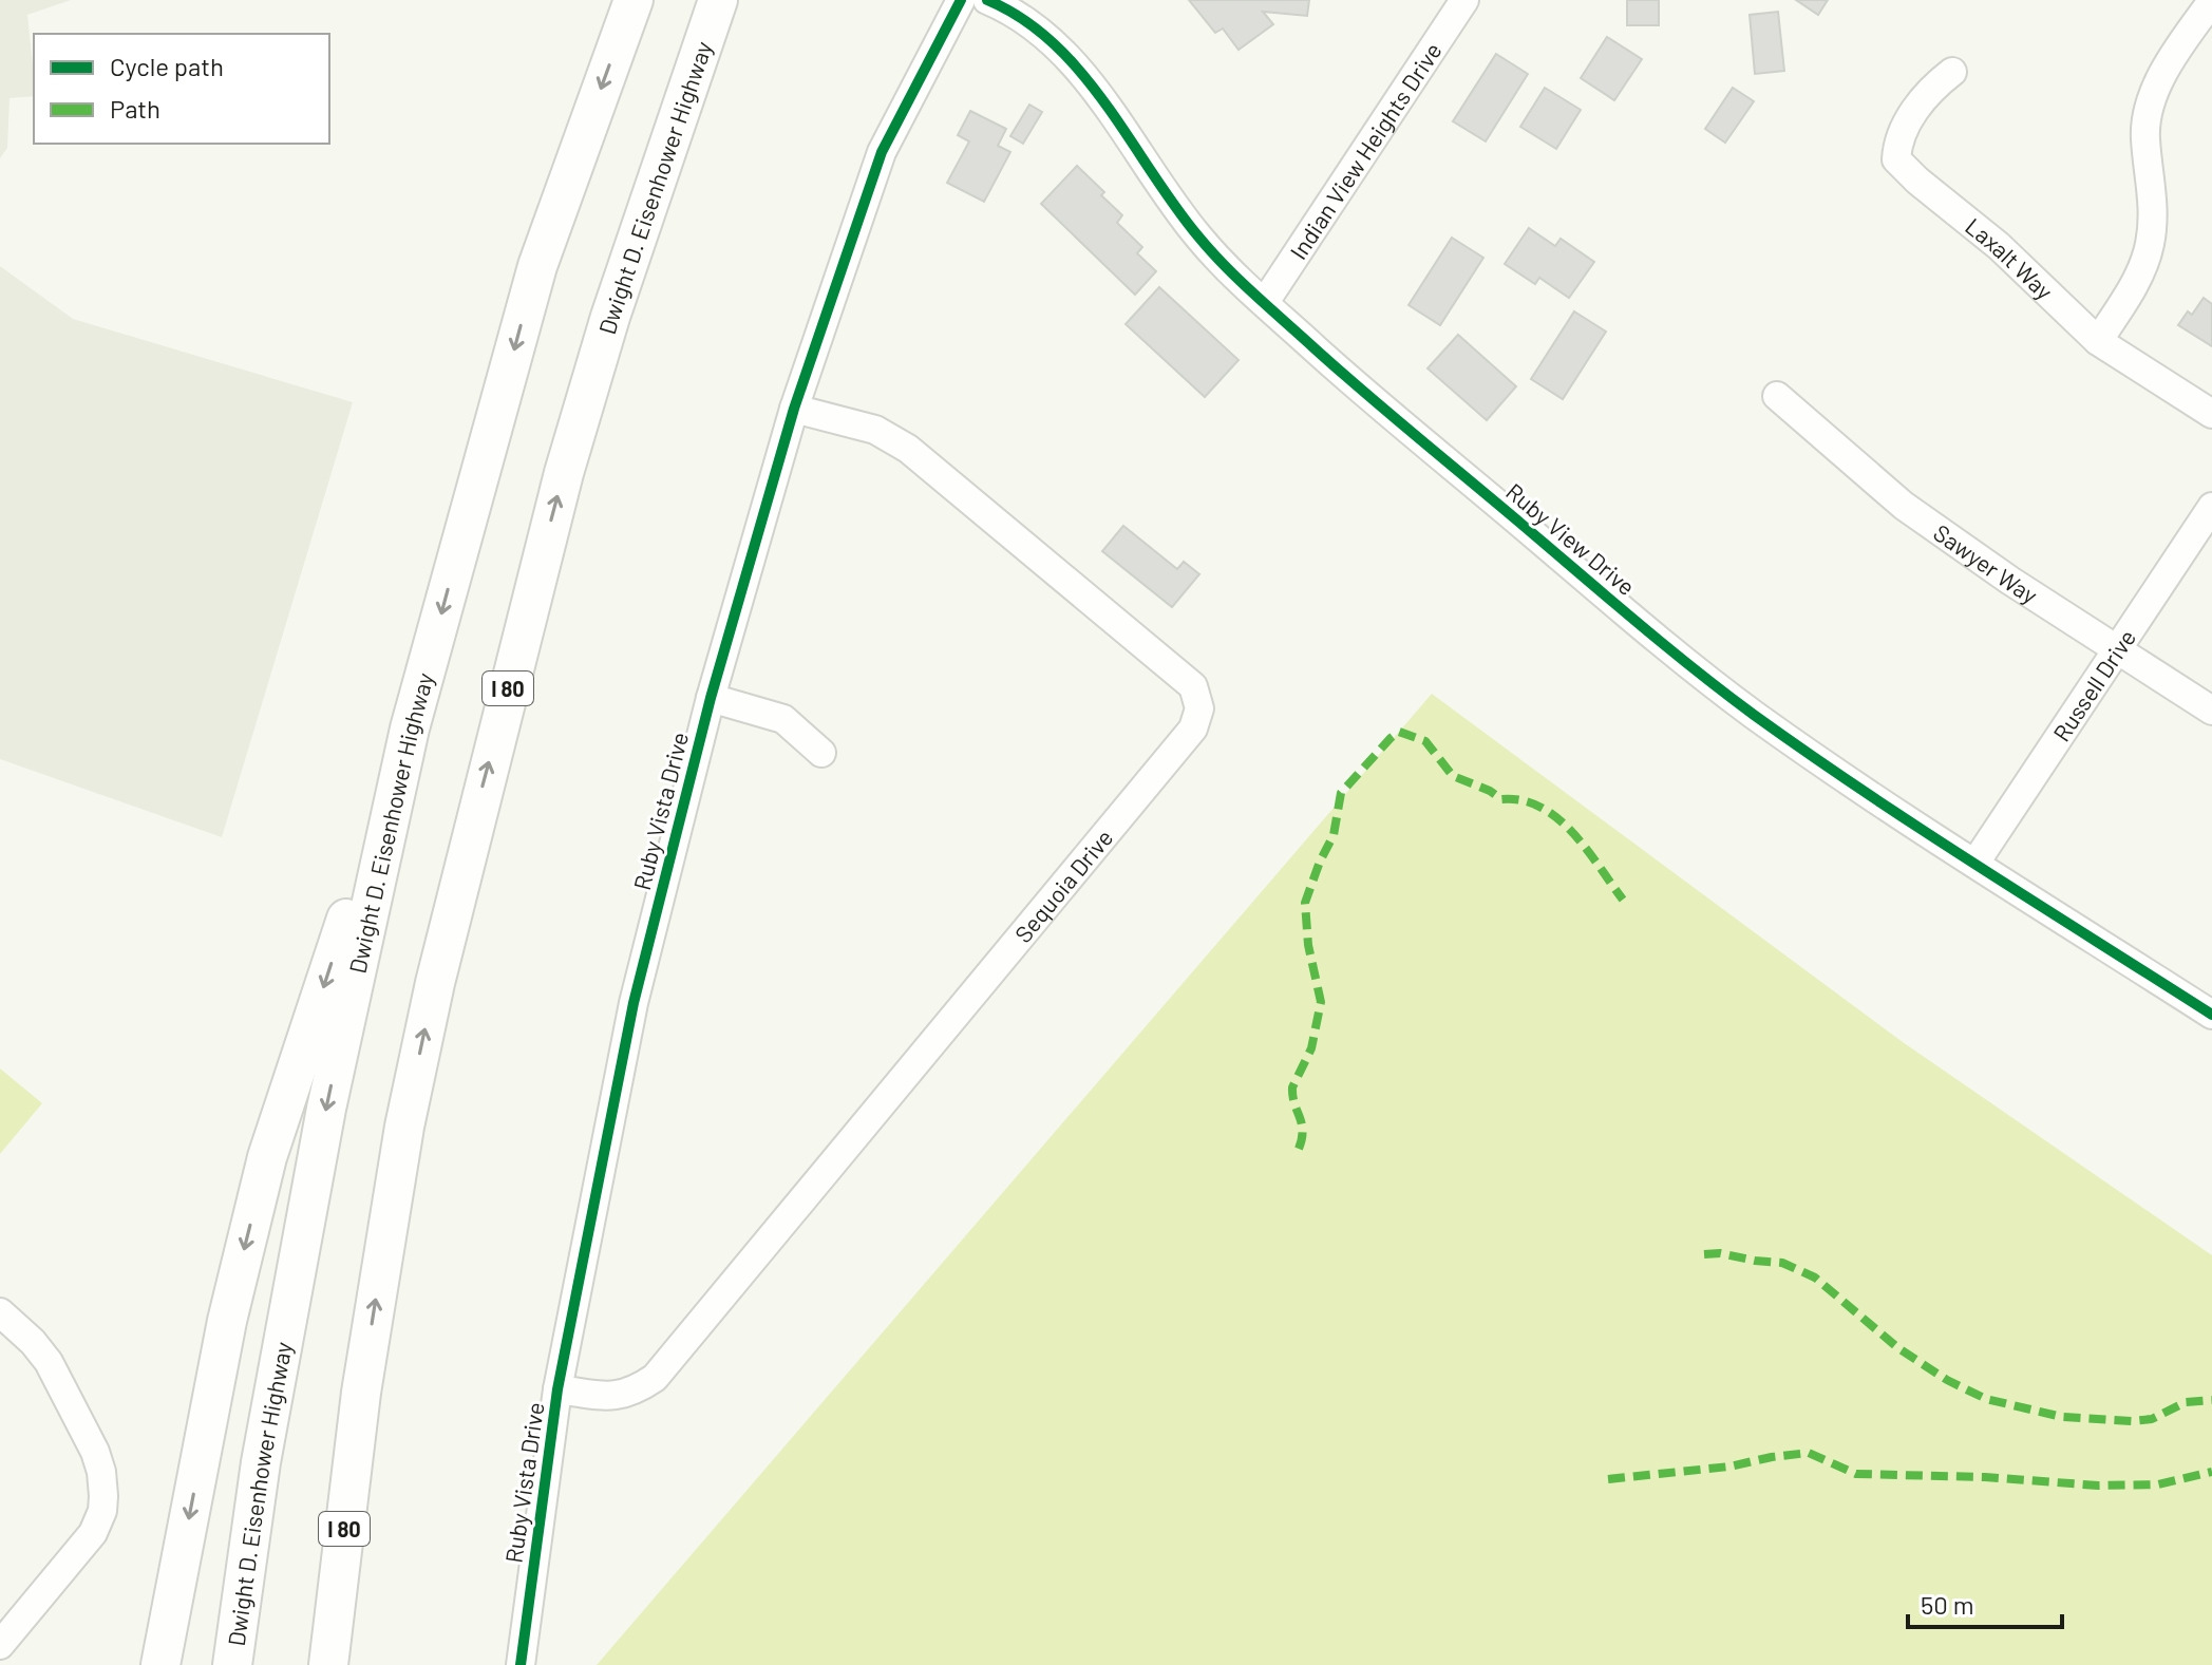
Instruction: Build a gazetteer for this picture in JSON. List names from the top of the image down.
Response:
{
  "streets": {
    "highway": ["Dwight D. Eisenhower Highway", "I 80"],
    "street": [
      "Indian View Heights Drive",
      "Laxalt Way",
      "Ruby View Drive",
      "Sawyer Way",
      "Russell Drive",
      "Ruby Vista Drive",
      "Sequoia Drive"
    ]
  },
  "crossings": [
    ["Indian View Heights Drive", "Ruby View Drive"],
    ["Ruby View Drive", "Russell Drive"],
    ["Sawyer Way", "Russell Drive"],
    ["Ruby Vista Drive", "Sequoia Drive"]
  ],
  "legend": ["Cycle path", "Path"],
  "scale_bar": "50 m"
}
